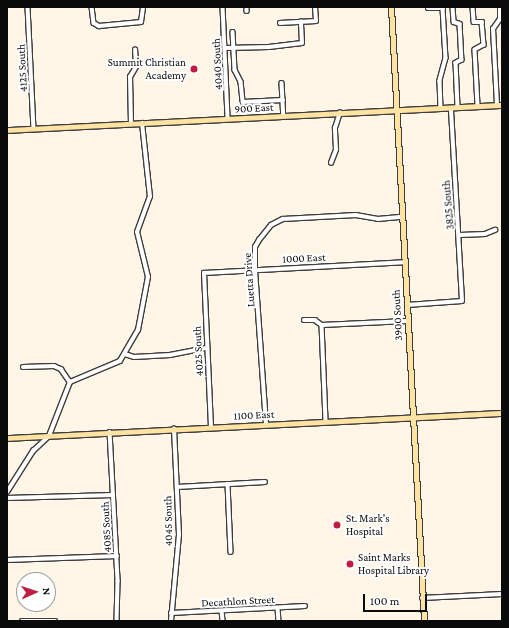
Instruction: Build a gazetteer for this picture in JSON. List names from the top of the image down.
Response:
{
  "streets": {
    "main road": ["900 East", "3900 South", "1100 East"],
    "street": [
      "4040 South",
      "4125 South",
      "3825 South",
      "1000 East",
      "Luetta Drive",
      "4025 South",
      "4045 South",
      "4085 South",
      "Decathlon Street"
    ]
  },
  "crossings": [
    ["4040 South", "900 East"],
    ["4125 South", "900 East"],
    ["900 East", "3825 South"],
    ["900 East", "3900 South"],
    ["3825 South", "3900 South"],
    ["1000 East", "Luetta Drive"],
    ["1000 East", "3900 South"],
    ["1000 East", "4025 South"],
    ["Luetta Drive", "3900 South"],
    ["Luetta Drive", "1100 East"],
    ["3900 South", "1100 East"],
    ["4025 South", "1100 East"],
    ["1100 East", "4045 South"],
    ["1100 East", "4085 South"],
    ["4045 South", "Decathlon Street"]
  ],
  "places": ["Summit Christian Academy", "St. Mark's Hospital", "Saint Marks Hospital Library"],
  "scale_bar": "100 m",
  "north": "right"
}
